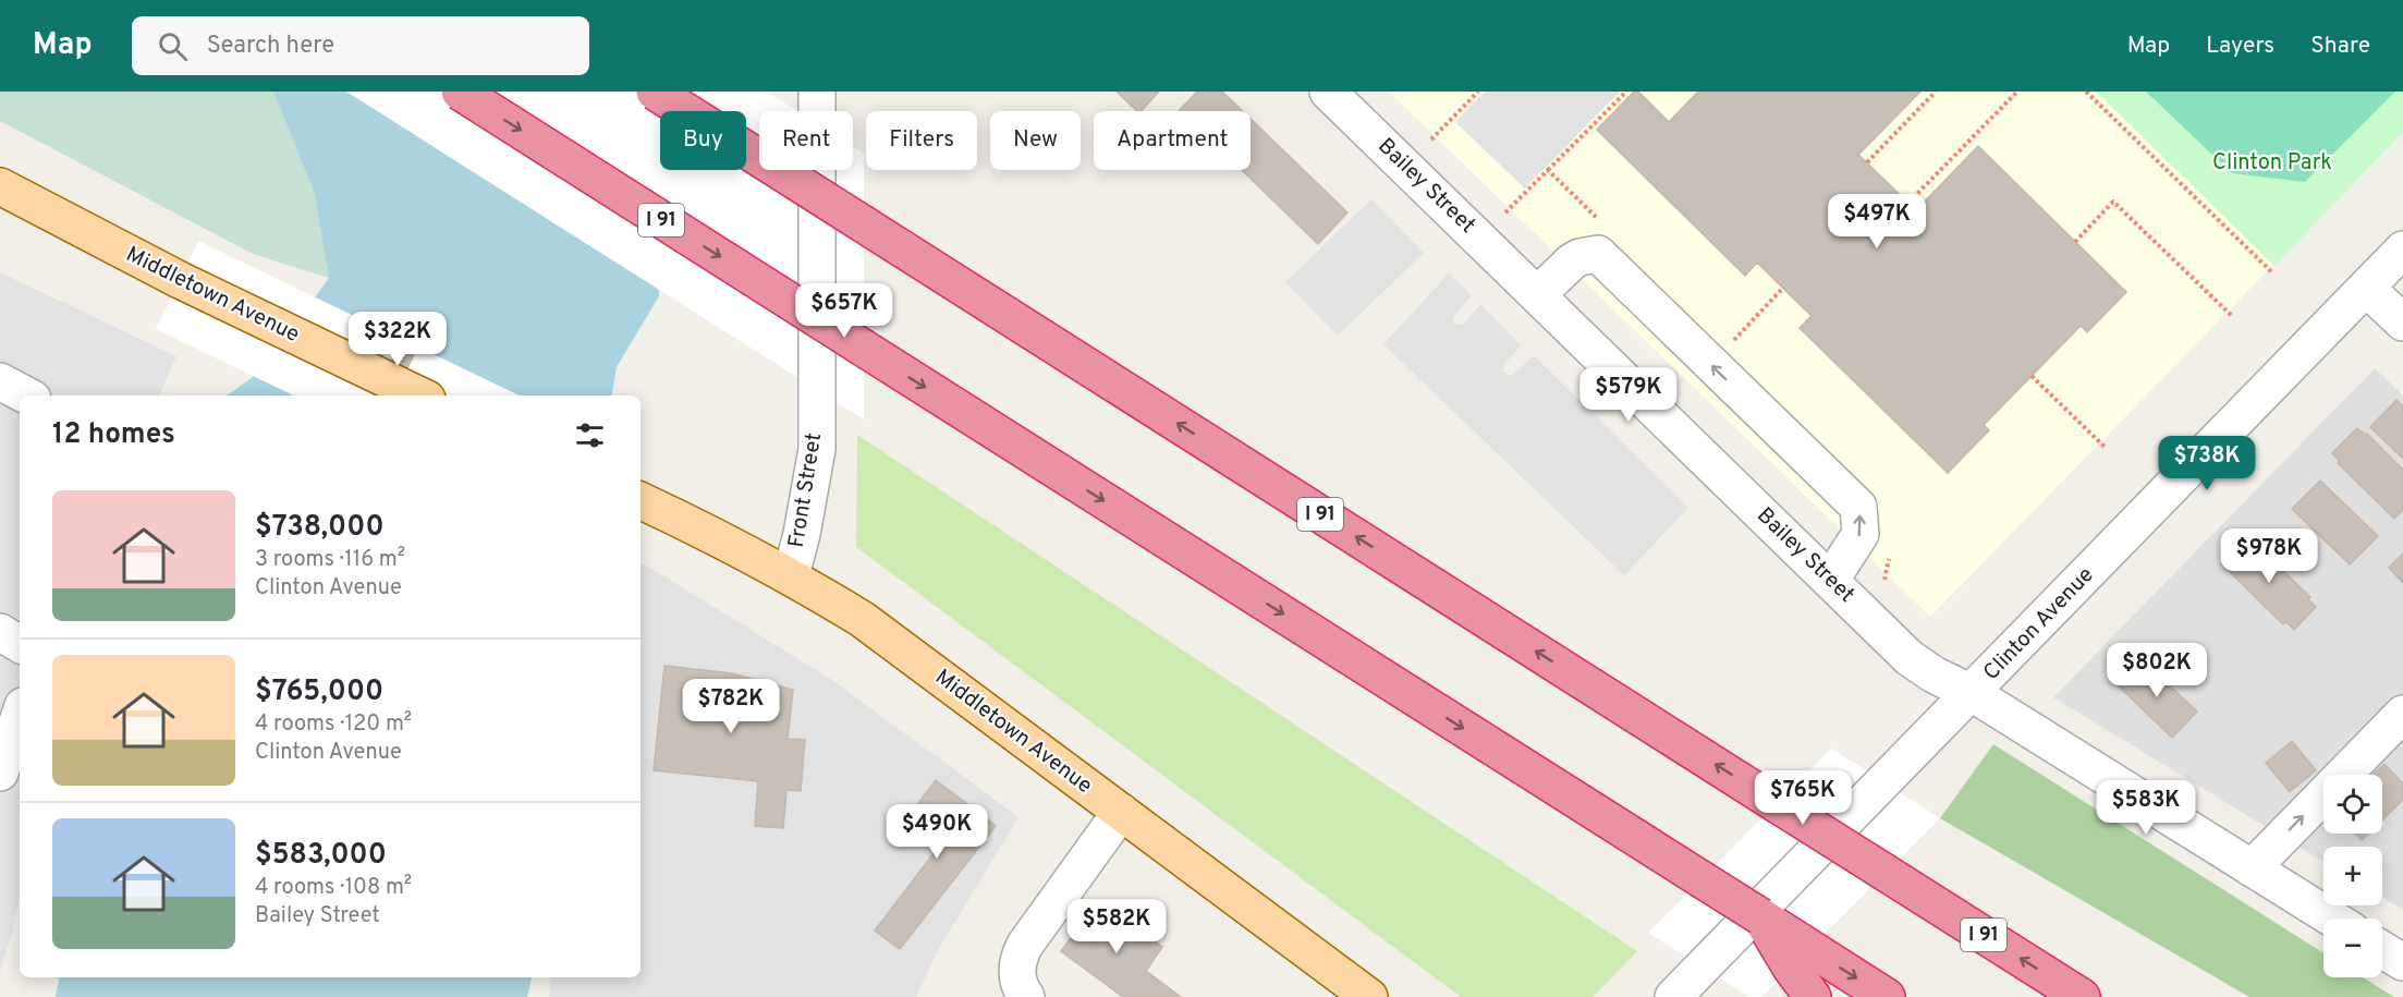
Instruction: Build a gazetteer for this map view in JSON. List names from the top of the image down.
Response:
{
  "streets": {
    "highway": ["I 91"],
    "main road": ["Middletown Avenue"],
    "street": ["Bailey Street", "Front Street", "Clinton Avenue"]
  },
  "crossings": [
    ["Bailey Street", "Clinton Avenue"],
    ["Middletown Avenue", "Front Street"]
  ],
  "parks": ["Clinton Park"],
  "page": {
    "header": "Map",
    "search": "Search here",
    "nav": ["Map", "Layers", "Share"],
    "chip": [
      "Buy",
      "Rent",
      "Filters",
      "New",
      "Apartment"
    ],
    "price": [
      "$497K",
      "$657K",
      "$322K",
      "$579K",
      "$738K",
      "$978K",
      "$802K",
      "$782K",
      "$765K",
      "$583K",
      "$490K",
      "$582K"
    ],
    "heading": "12 homes",
    "list": [
      {
        "name": "$738,000",
        "note": "3 rooms · 116 m² · Clinton Avenue"
      },
      {
        "name": "$765,000",
        "note": "4 rooms · 120 m² · Clinton Avenue"
      },
      {
        "name": "$583,000",
        "note": "4 rooms · 108 m² · Bailey Street"
      }
    ],
    "map_buttons": ["+", "−"]
  }
}
